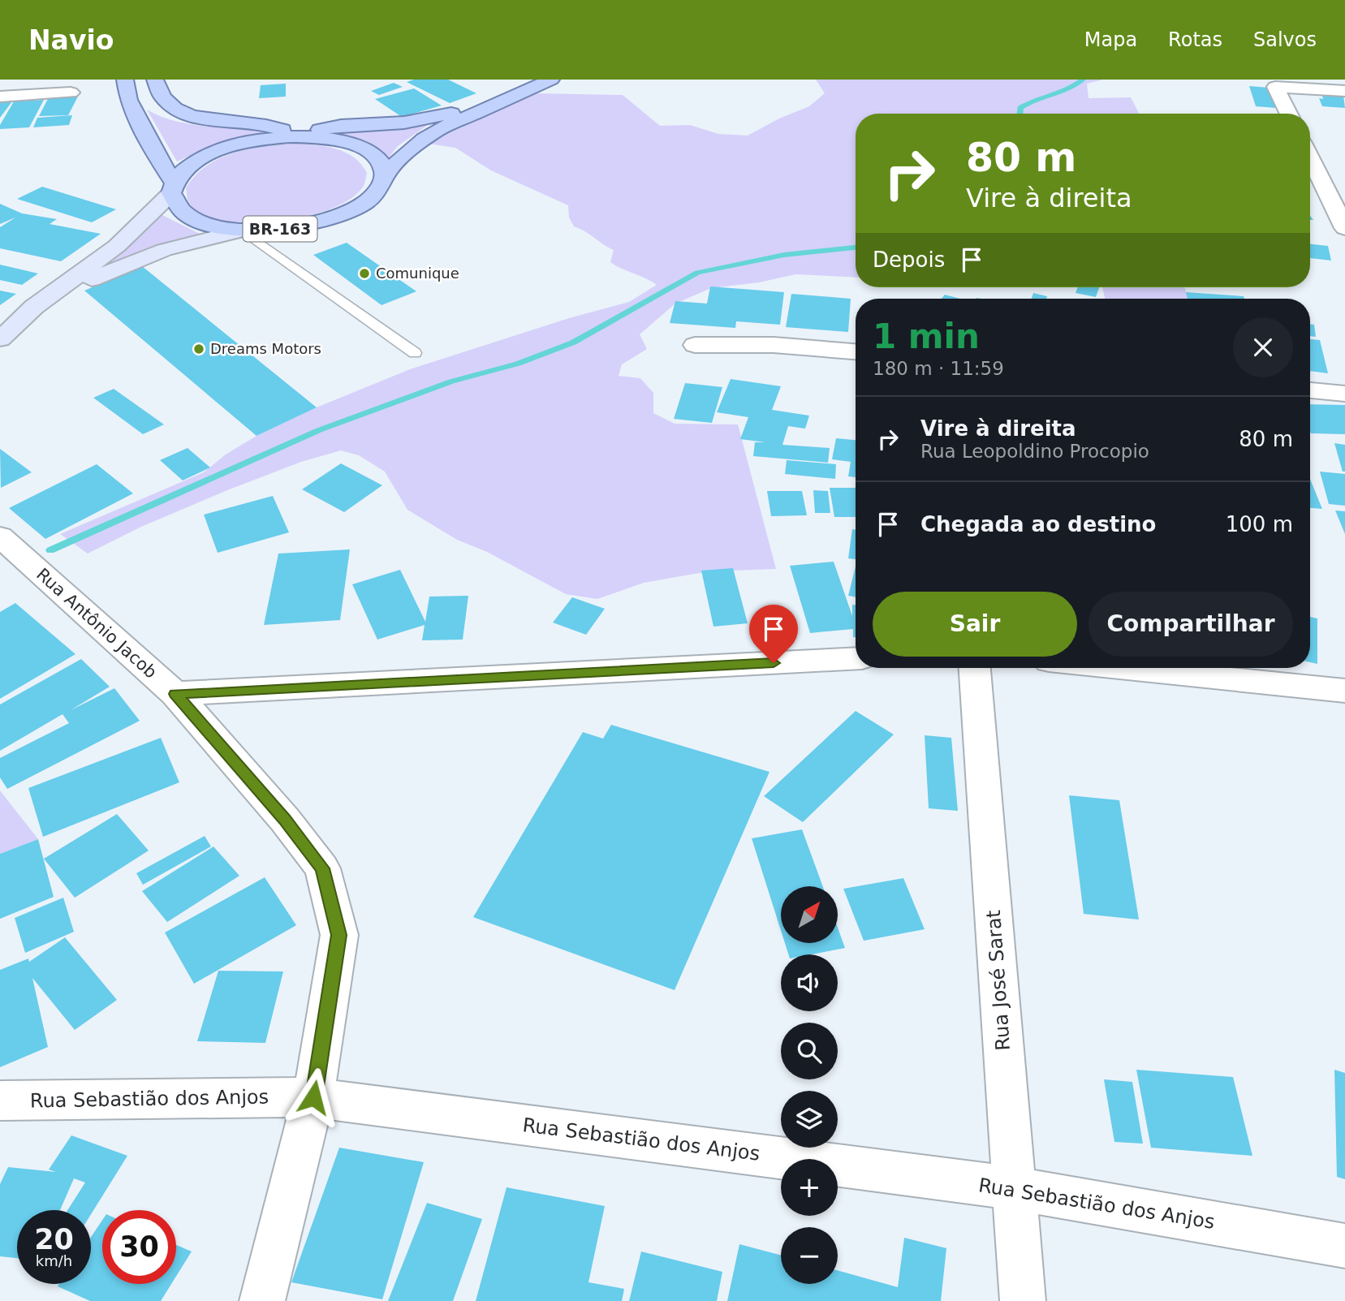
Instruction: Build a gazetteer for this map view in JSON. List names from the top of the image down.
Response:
{
  "streets": {
    "main road": ["BR-163"],
    "street": ["Rua Antônio Jacob", "Rua José Sarat", "Rua Sebastião dos Anjos"]
  },
  "crossings": [
    ["Rua Antônio Jacob", "Rua Sebastião dos Anjos"],
    ["Rua José Sarat", "Rua Sebastião dos Anjos"]
  ],
  "places": ["Comunique", "Dreams Motors"],
  "north": "top right",
  "page": {
    "header": "Navio",
    "nav": ["Mapa", "Rotas", "Salvos"],
    "turn": ["80 m", "Vire à direita"],
    "then": "Depois",
    "heading": ["1 min", "180 m · 11:59"],
    "list": [
      {
        "name": "Vire à direita",
        "note": "Rua Leopoldino Procopio",
        "value": "80 m"
      },
      {
        "name": "Chegada ao destino",
        "value": "100 m"
      }
    ],
    "buttons": ["Sair", "Compartilhar"],
    "map_buttons": ["+", "−"],
    "speed": "20 km/h",
    "limit": "30"
  }
}
